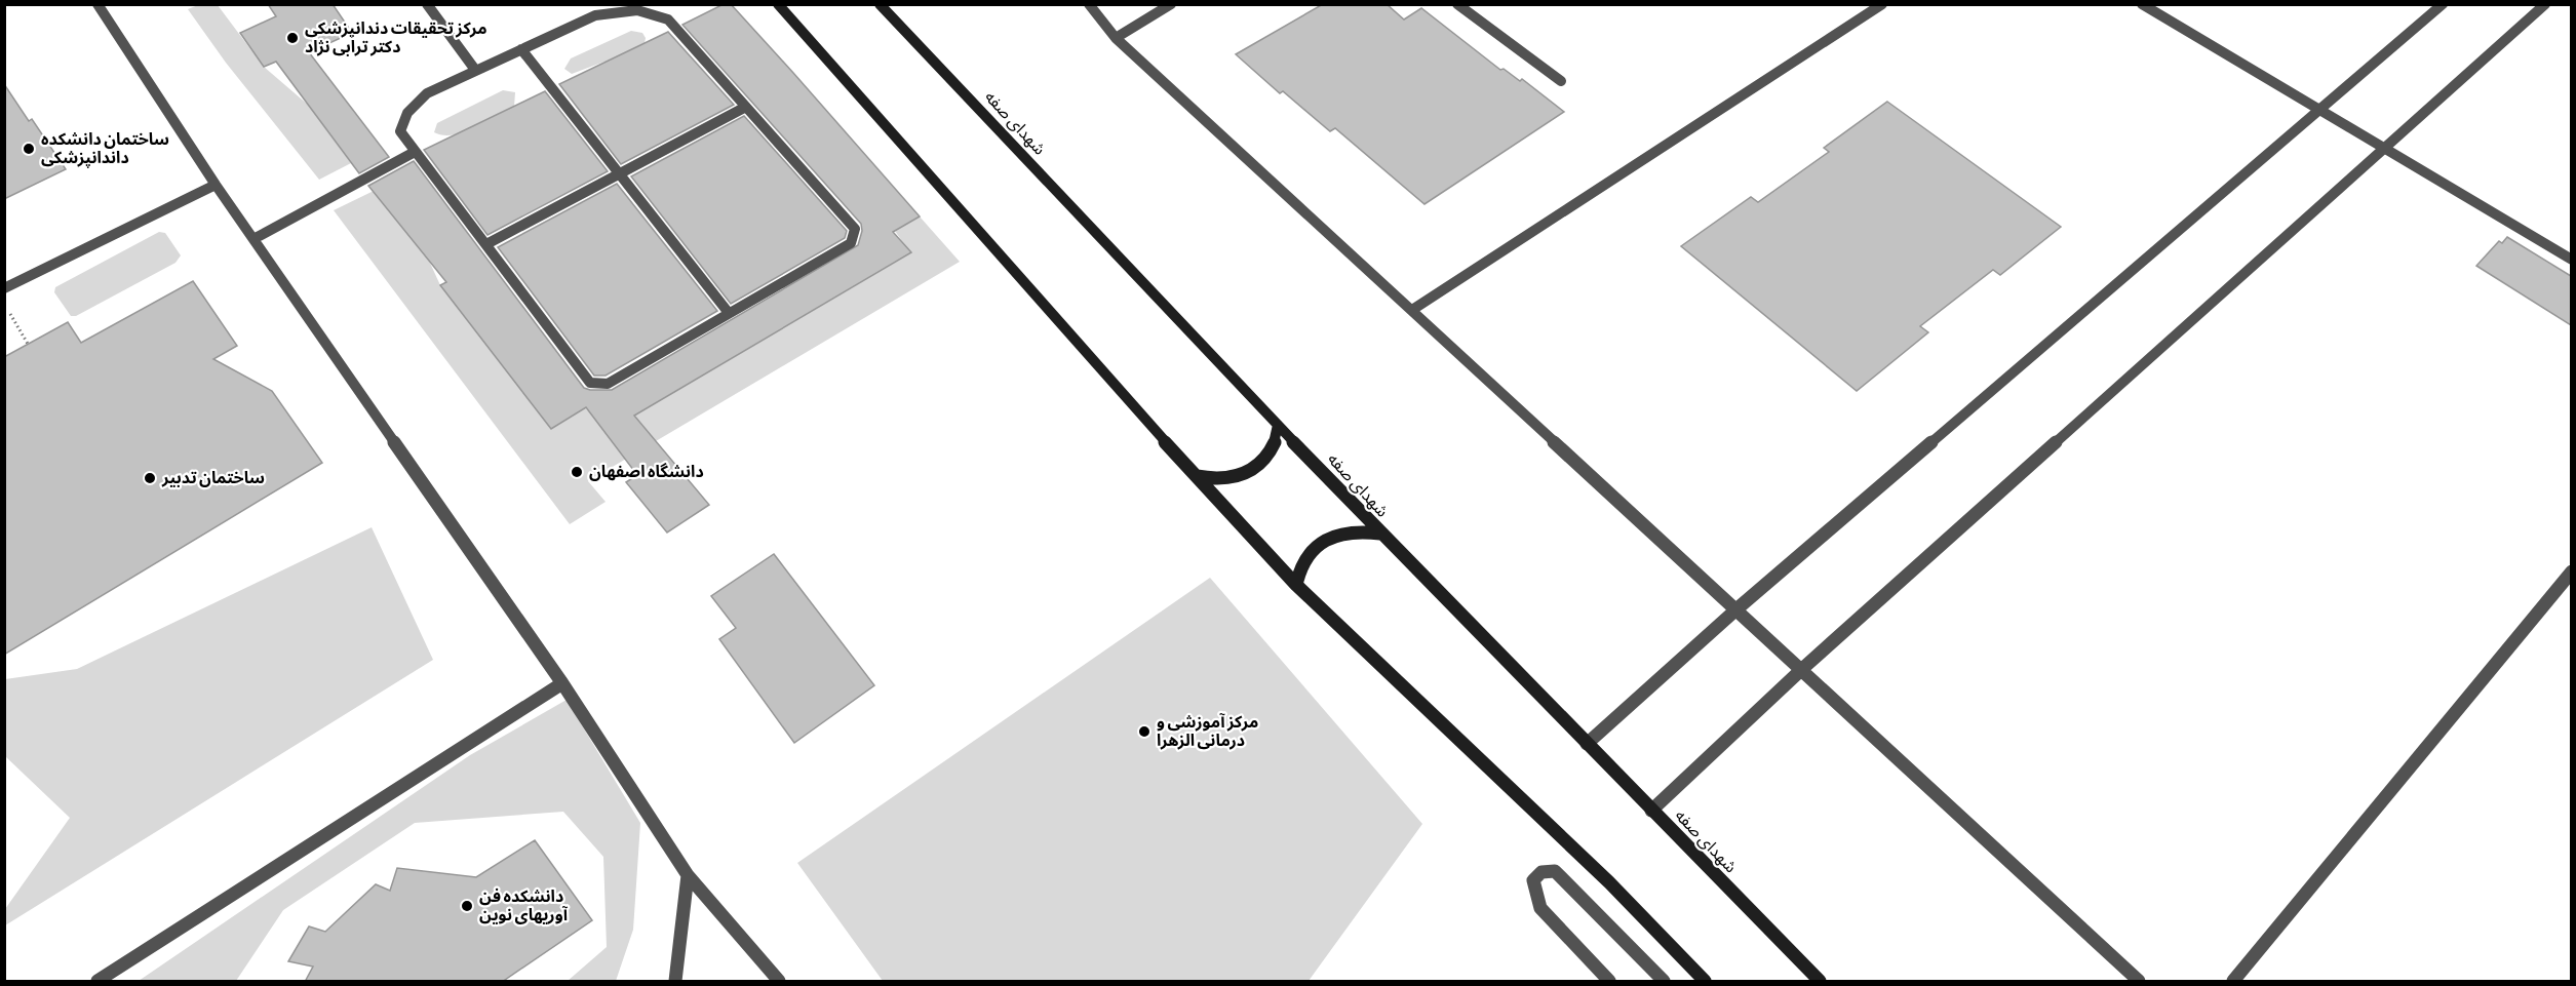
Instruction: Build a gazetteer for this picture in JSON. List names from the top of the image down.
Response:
{
  "streets": {
    "main road": ["شهدای صفه"]
  },
  "places": [
    "مرکز تحقیقات دندانپزشکی دکتر ترابی نژاد",
    "ساختمان دانشکده داندانپزشکی",
    "دانشگاه اصفهان",
    "ساختمان تدبیر",
    "مرکز آموزشی و درمانی الزهرا",
    "دانشکده فن آوریهای نوین"
  ]
}
